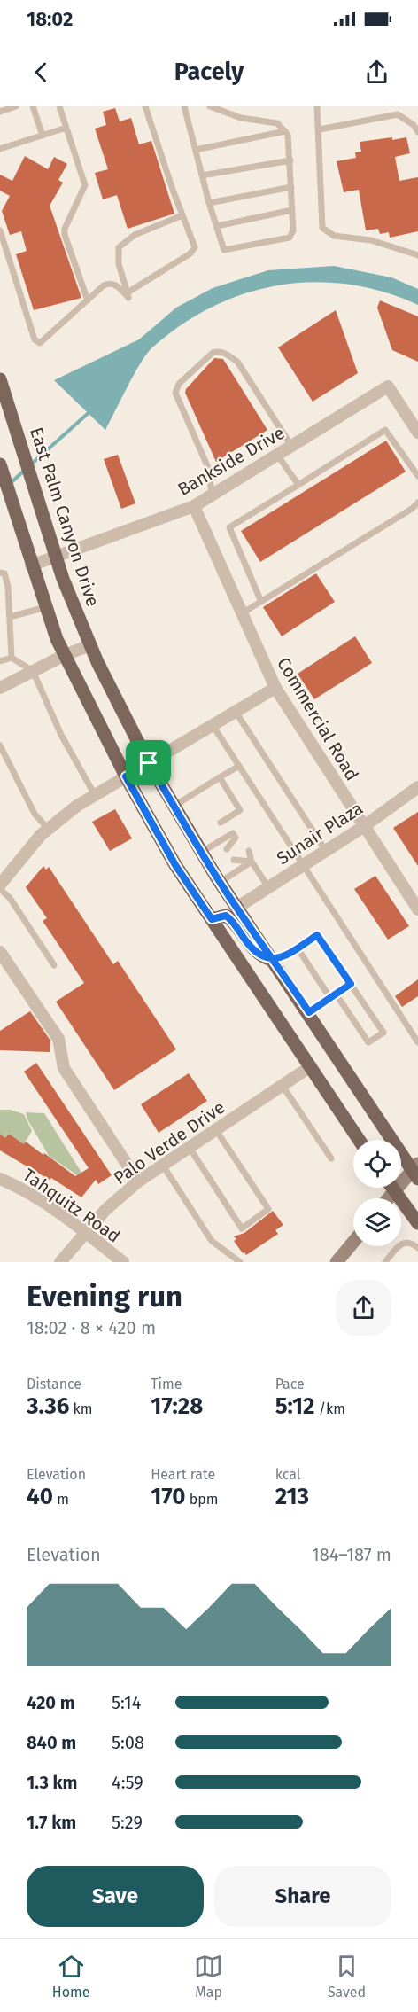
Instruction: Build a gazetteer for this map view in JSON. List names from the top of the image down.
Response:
{
  "streets": {
    "main road": ["East Palm Canyon Drive"],
    "street": [
      "Bankside Drive",
      "Commercial Road",
      "Sunair Plaza",
      "Palo Verde Drive",
      "Tahquitz Road"
    ]
  },
  "crossings": [
    ["Bankside Drive", "East Palm Canyon Drive"],
    ["Bankside Drive", "Commercial Road"],
    ["East Palm Canyon Drive", "Sunair Plaza"],
    ["Commercial Road", "Sunair Plaza"],
    ["Palo Verde Drive", "Tahquitz Road"]
  ],
  "page": {
    "status": "18:02",
    "header": "Pacely",
    "heading": ["Evening run", "18:02 · 8 × 420 m"],
    "stats": [
      ["Distance", "3.36 km"],
      ["Time", "17:28"],
      ["Pace", "5:12 /km"],
      ["Elevation", "40 m"],
      ["Heart rate", "170 bpm"],
      ["kcal", "213"]
    ],
    "chart": ["Elevation", "184–187 m"],
    "list": [
      {
        "name": "420 m",
        "note": "5:14"
      },
      {
        "name": "840 m",
        "note": "5:08"
      },
      {
        "name": "1.3 km",
        "note": "4:59"
      },
      {
        "name": "1.7 km",
        "note": "5:29"
      }
    ],
    "buttons": ["Save", "Share"],
    "tabs": ["Home", "Map", "Saved"]
  }
}
